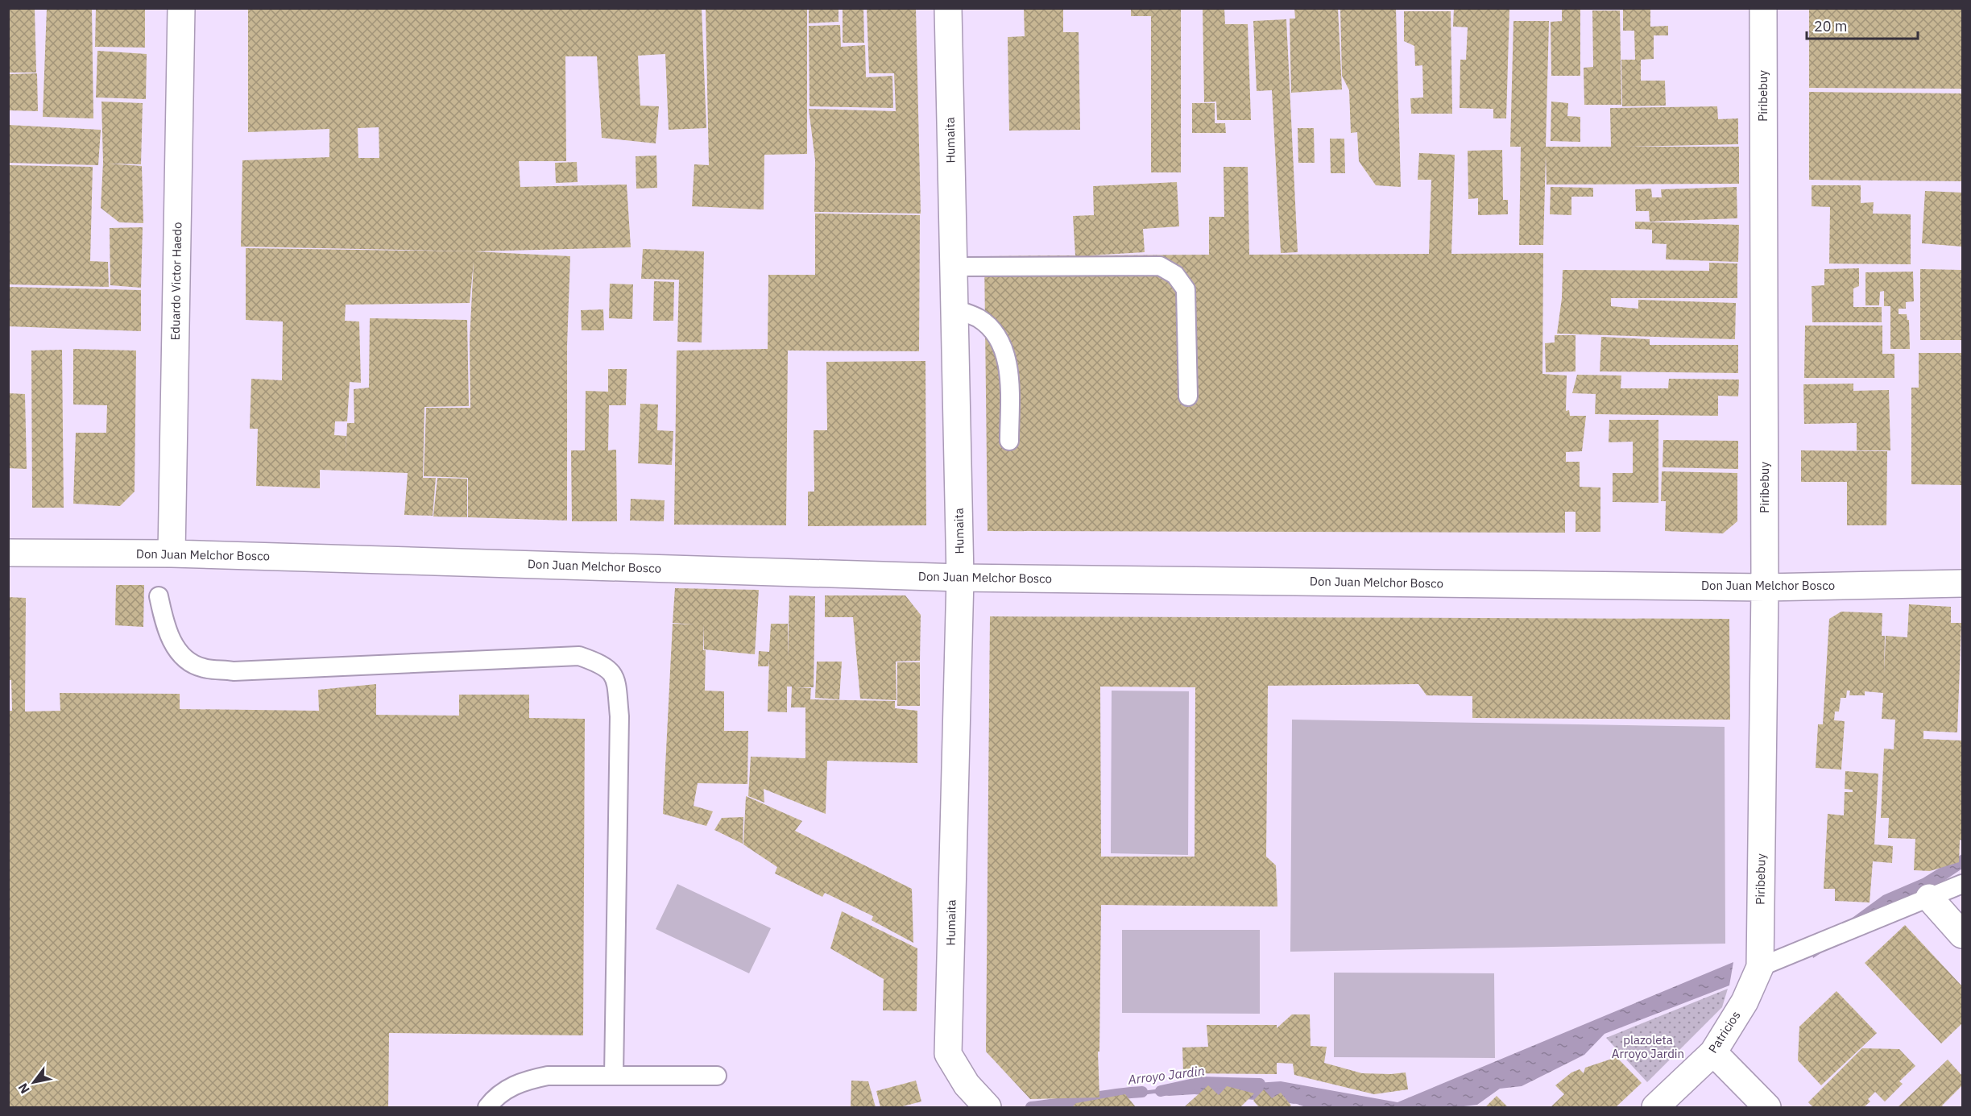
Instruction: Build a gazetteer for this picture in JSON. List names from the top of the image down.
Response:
{
  "streets": {
    "street": [
      "Piribebuy",
      "Humaita",
      "Eduardo Victor Haedo",
      "Don Juan Melchor Bosco",
      "Patricios"
    ]
  },
  "crossings": [
    ["Piribebuy", "Don Juan Melchor Bosco"],
    ["Piribebuy", "Patricios"],
    ["Humaita", "Don Juan Melchor Bosco"],
    ["Eduardo Victor Haedo", "Don Juan Melchor Bosco"]
  ],
  "water": ["Arroyo Jardin"],
  "parks": ["plazoleta Arroyo Jardin"],
  "scale_bar": "20 m",
  "north": "bottom left"
}
